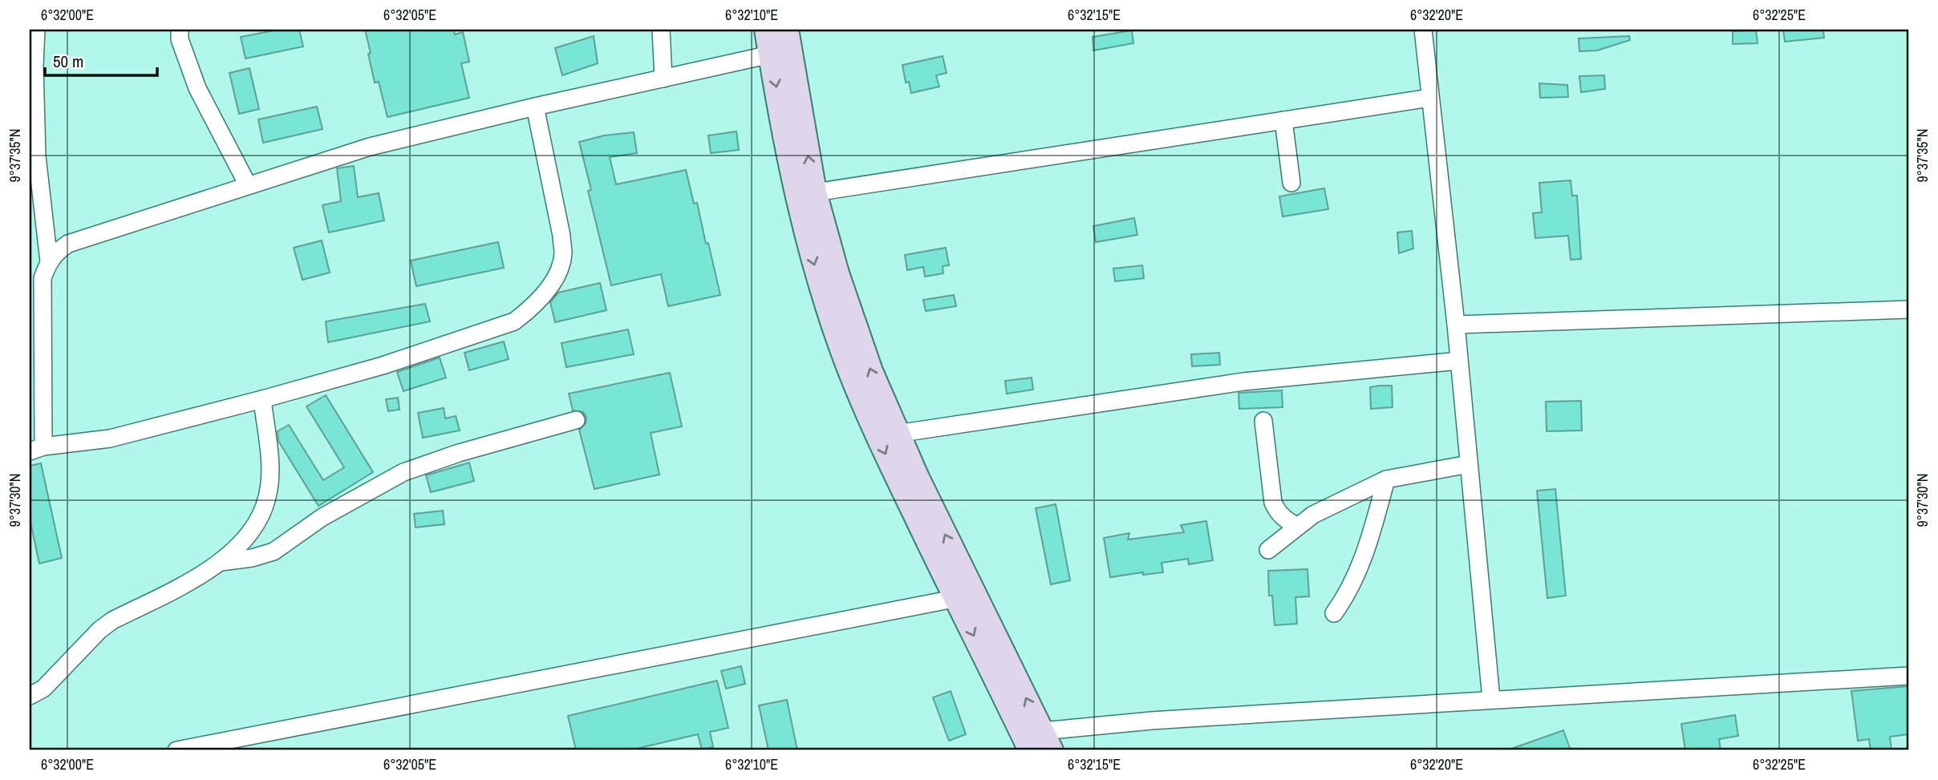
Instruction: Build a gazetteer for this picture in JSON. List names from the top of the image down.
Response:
{
  "scale_bar": "50 m",
  "coordinates": [
    "6°32'00\"E",
    "6°32'05\"E",
    "6°32'10\"E",
    "6°32'15\"E",
    "6°32'20\"E",
    "6°32'25\"E",
    "9°37'35\"N",
    "9°37'30\"N"
  ]
}
